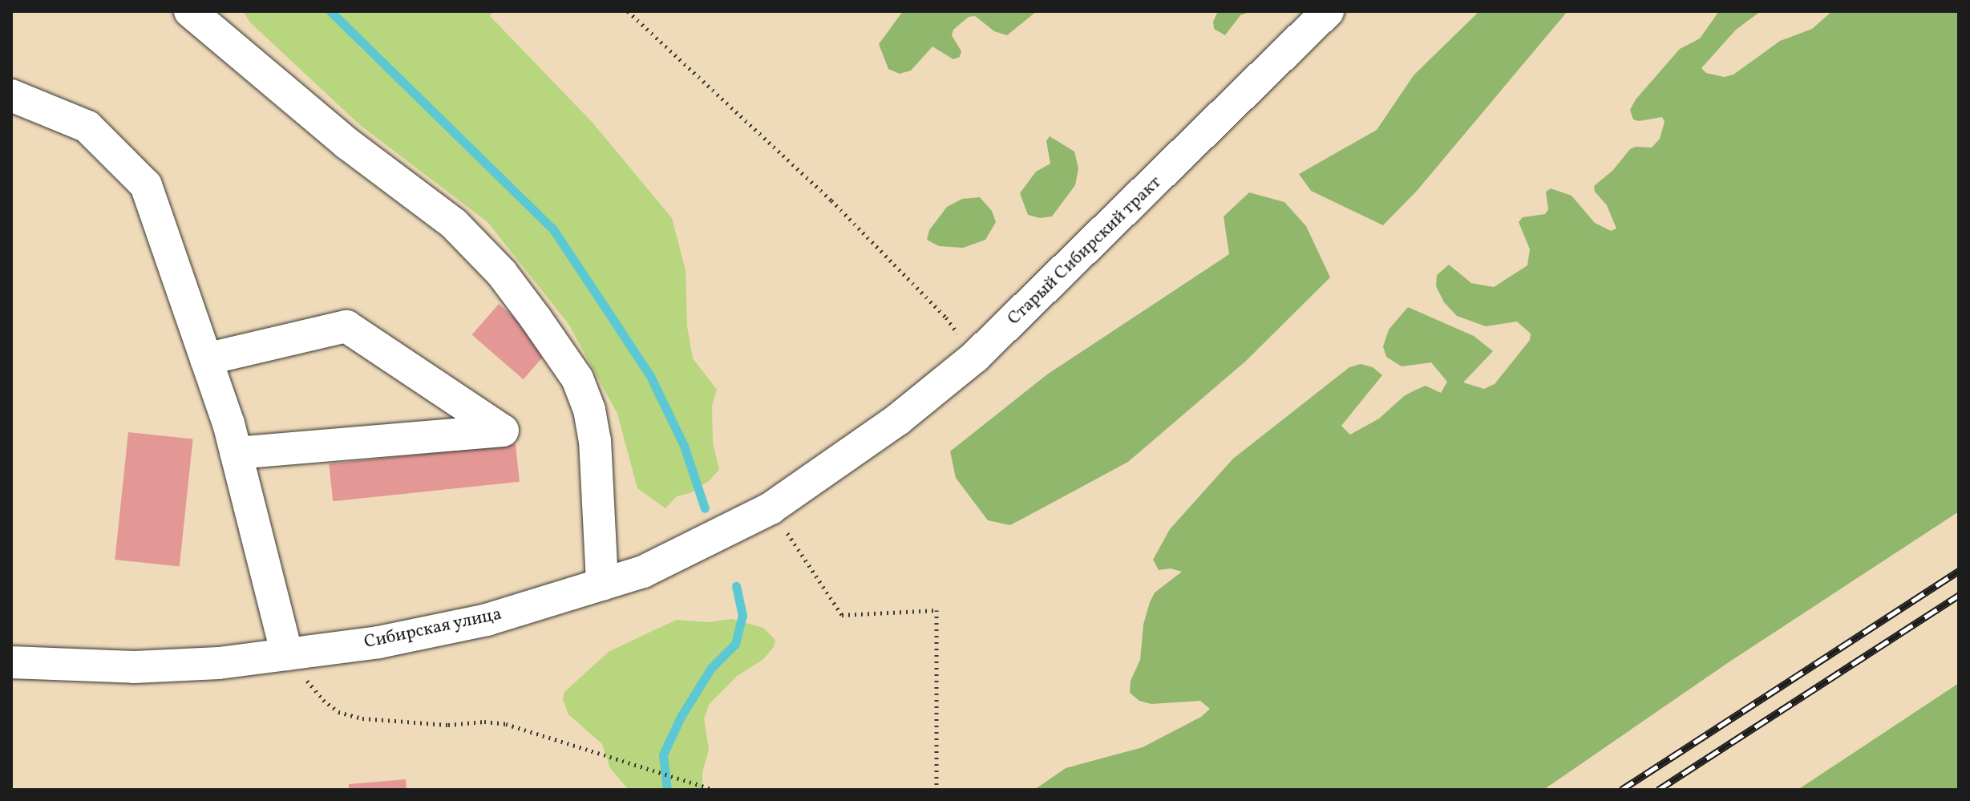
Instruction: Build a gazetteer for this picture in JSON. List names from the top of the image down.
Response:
{
  "streets": {
    "street": ["Старый Сибирский тракт", "Сибирская улица"]
  },
  "crossings": [
    ["Старый Сибирский тракт", "Сибирская улица"]
  ]
}
